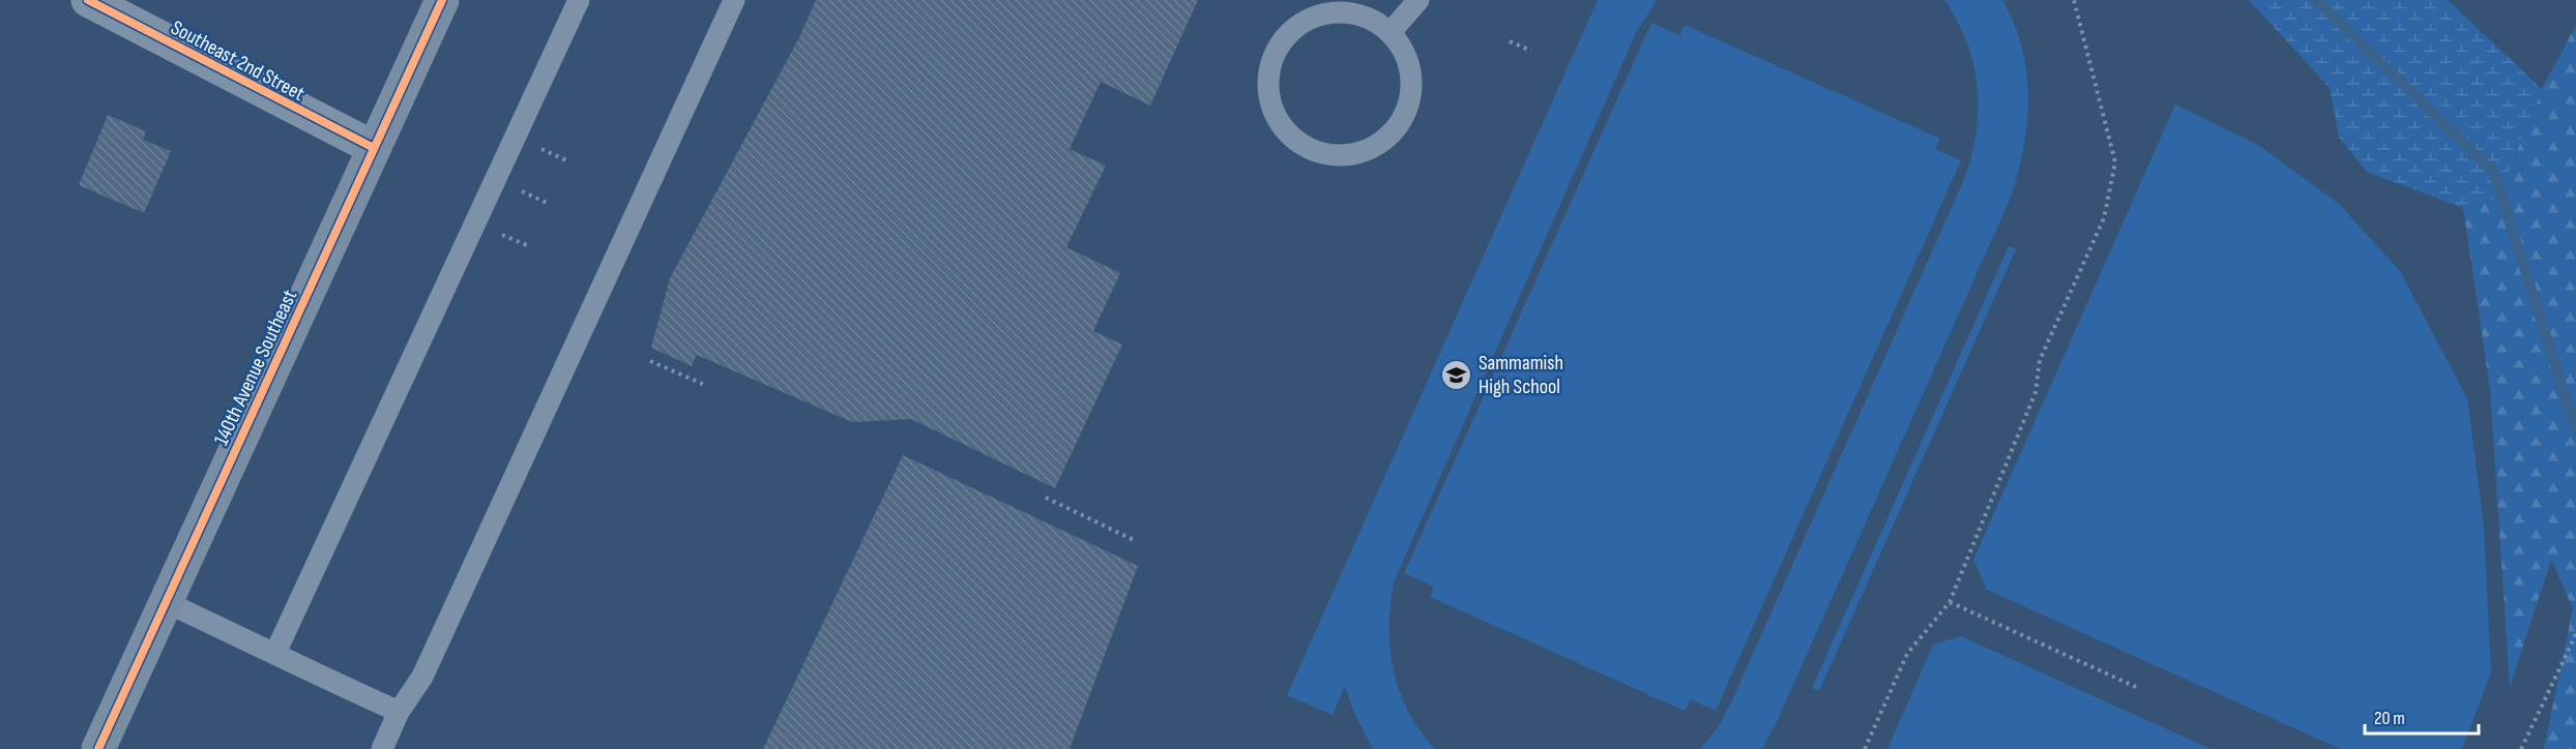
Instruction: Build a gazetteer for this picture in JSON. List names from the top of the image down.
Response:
{
  "streets": {
    "street": ["Southeast 2nd Street", "140th Avenue Southeast"]
  },
  "crossings": [
    ["Southeast 2nd Street", "140th Avenue Southeast"]
  ],
  "places": {
    "school or university": ["Sammamish High School"]
  },
  "scale_bar": "20 m"
}
